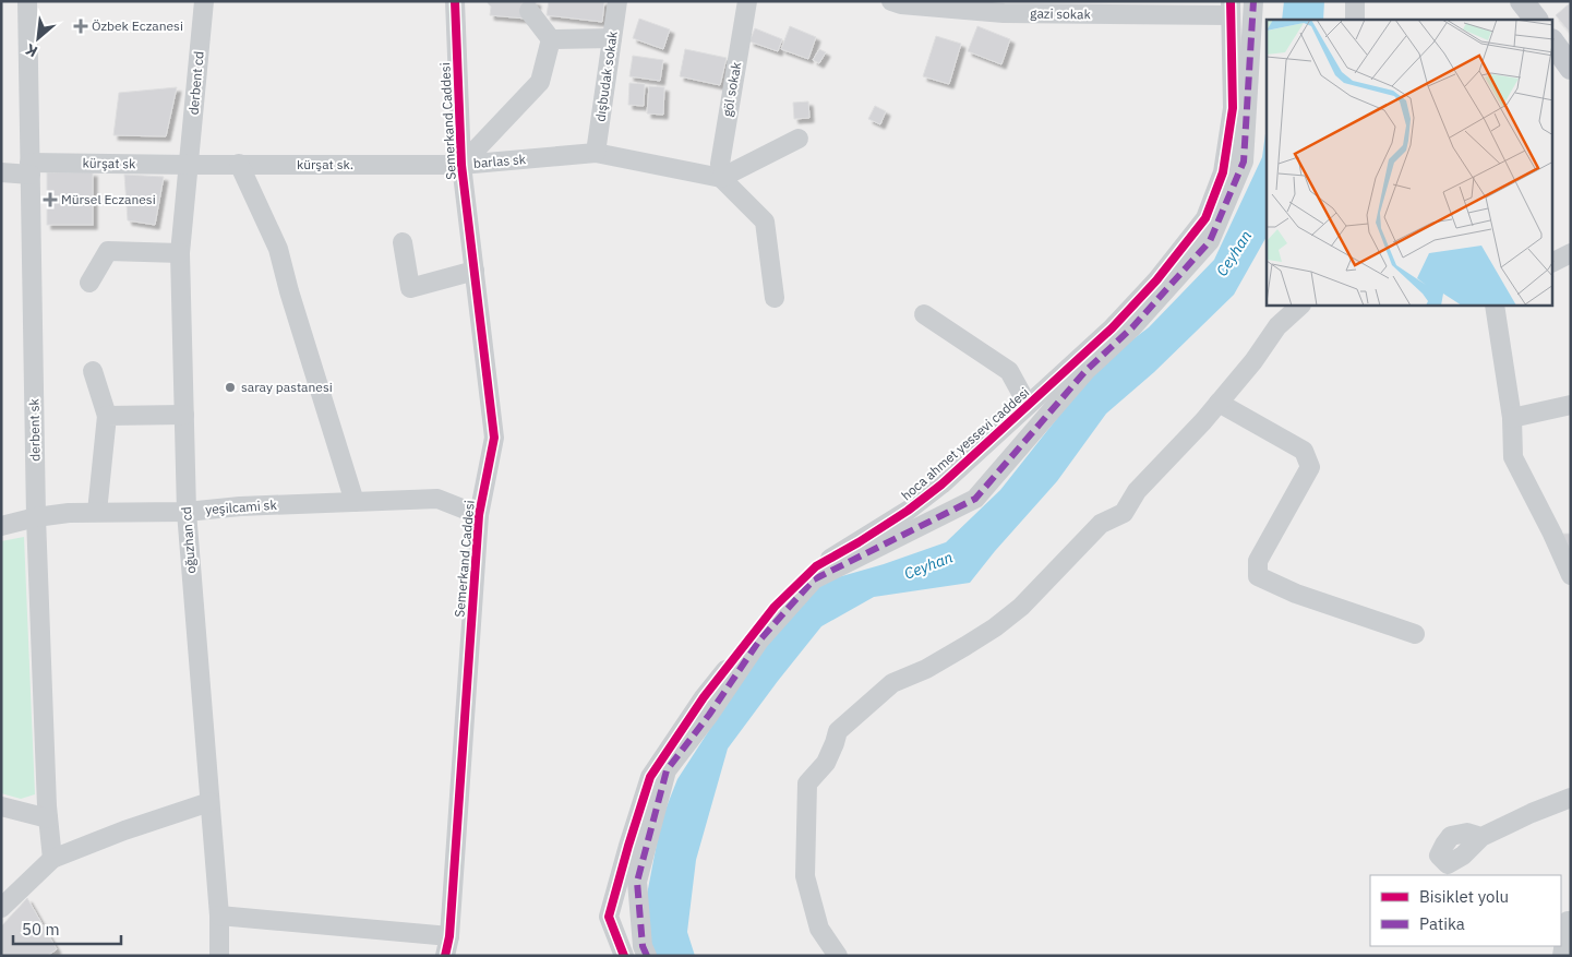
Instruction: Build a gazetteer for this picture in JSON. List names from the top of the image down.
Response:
{
  "streets": {
    "street": [
      "gazi sokak",
      "dışbudak sokak",
      "derbent cd",
      "göl sokak",
      "Semerkand Caddesi",
      "barlas sk",
      "kürşat sk",
      "kürşat sk.",
      "derbent sk",
      "hoca ahmet yessevi caddesi",
      "yeşilcami sk",
      "oğuzhan cd"
    ]
  },
  "crossings": [
    ["gazi sokak", "hoca ahmet yessevi caddesi"],
    ["dışbudak sokak", "barlas sk"],
    ["derbent cd", "kürşat sk"],
    ["derbent cd", "kürşat sk."],
    ["derbent cd", "oğuzhan cd"],
    ["göl sokak", "barlas sk"],
    ["Semerkand Caddesi", "barlas sk"],
    ["Semerkand Caddesi", "kürşat sk."],
    ["Semerkand Caddesi", "yeşilcami sk"],
    ["barlas sk", "kürşat sk."],
    ["kürşat sk", "kürşat sk."],
    ["kürşat sk", "derbent sk"],
    ["kürşat sk", "oğuzhan cd"],
    ["kürşat sk.", "oğuzhan cd"],
    ["derbent sk", "yeşilcami sk"],
    ["yeşilcami sk", "oğuzhan cd"]
  ],
  "water": ["Ceyhan"],
  "places": {
    "health": ["Özbek Eczanesi", "Mürsel Eczanesi"],
    "other": ["saray pastanesi"]
  },
  "legend": ["Bisiklet yolu", "Patika"],
  "scale_bar": "50 m",
  "north": "bottom left"
}
